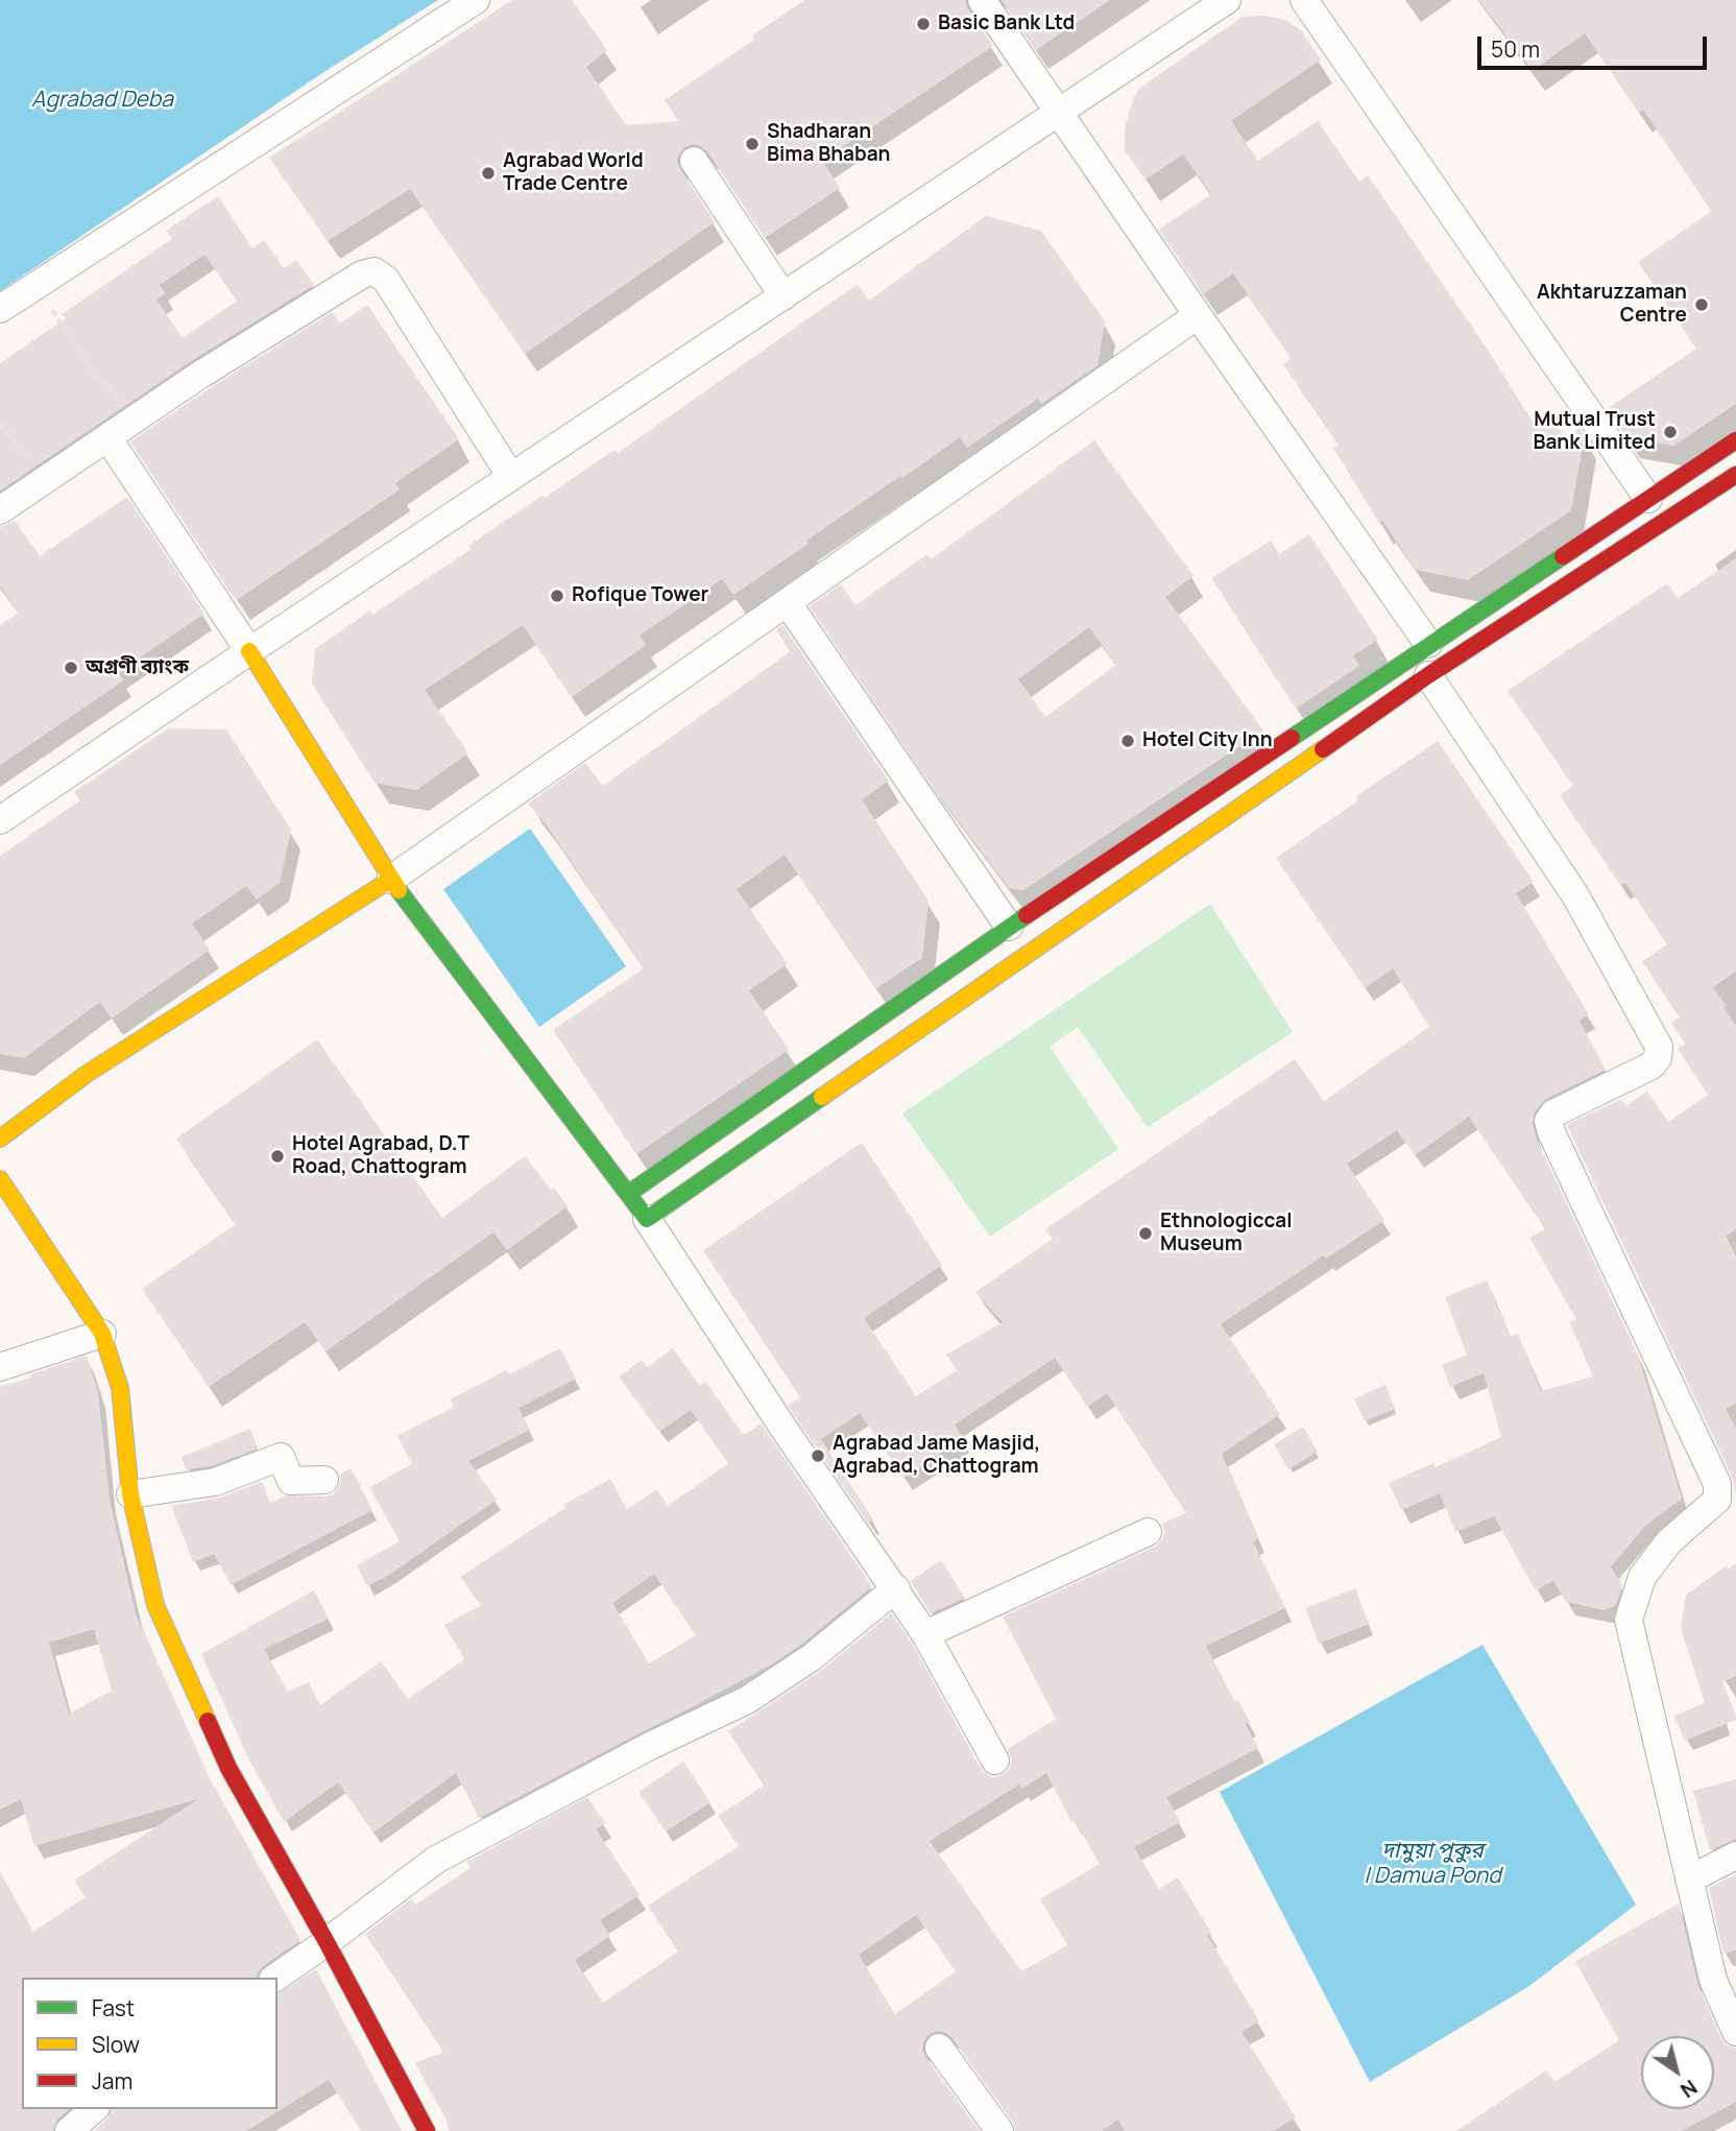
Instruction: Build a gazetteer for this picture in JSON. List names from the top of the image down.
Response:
{
  "water": ["Agrabad Deba", "দামুয়া পুকুর | Damua Pond"],
  "places": [
    "Basic Bank Ltd",
    "Shadharan Bima Bhaban",
    "Agrabad World Trade Centre",
    "Akhtaruzzaman Centre",
    "Mutual Trust Bank Limited",
    "Rofique Tower",
    "অগ্রণী ব্যাংক",
    "Hotel City Inn",
    "Hotel Agrabad, D.T Road, Chattogram",
    "Ethnologiccal Museum",
    "Agrabad Jame Masjid, Agrabad, Chattogram"
  ],
  "legend": ["Fast", "Slow", "Jam"],
  "scale_bar": "50 m",
  "north": "bottom right"
}
